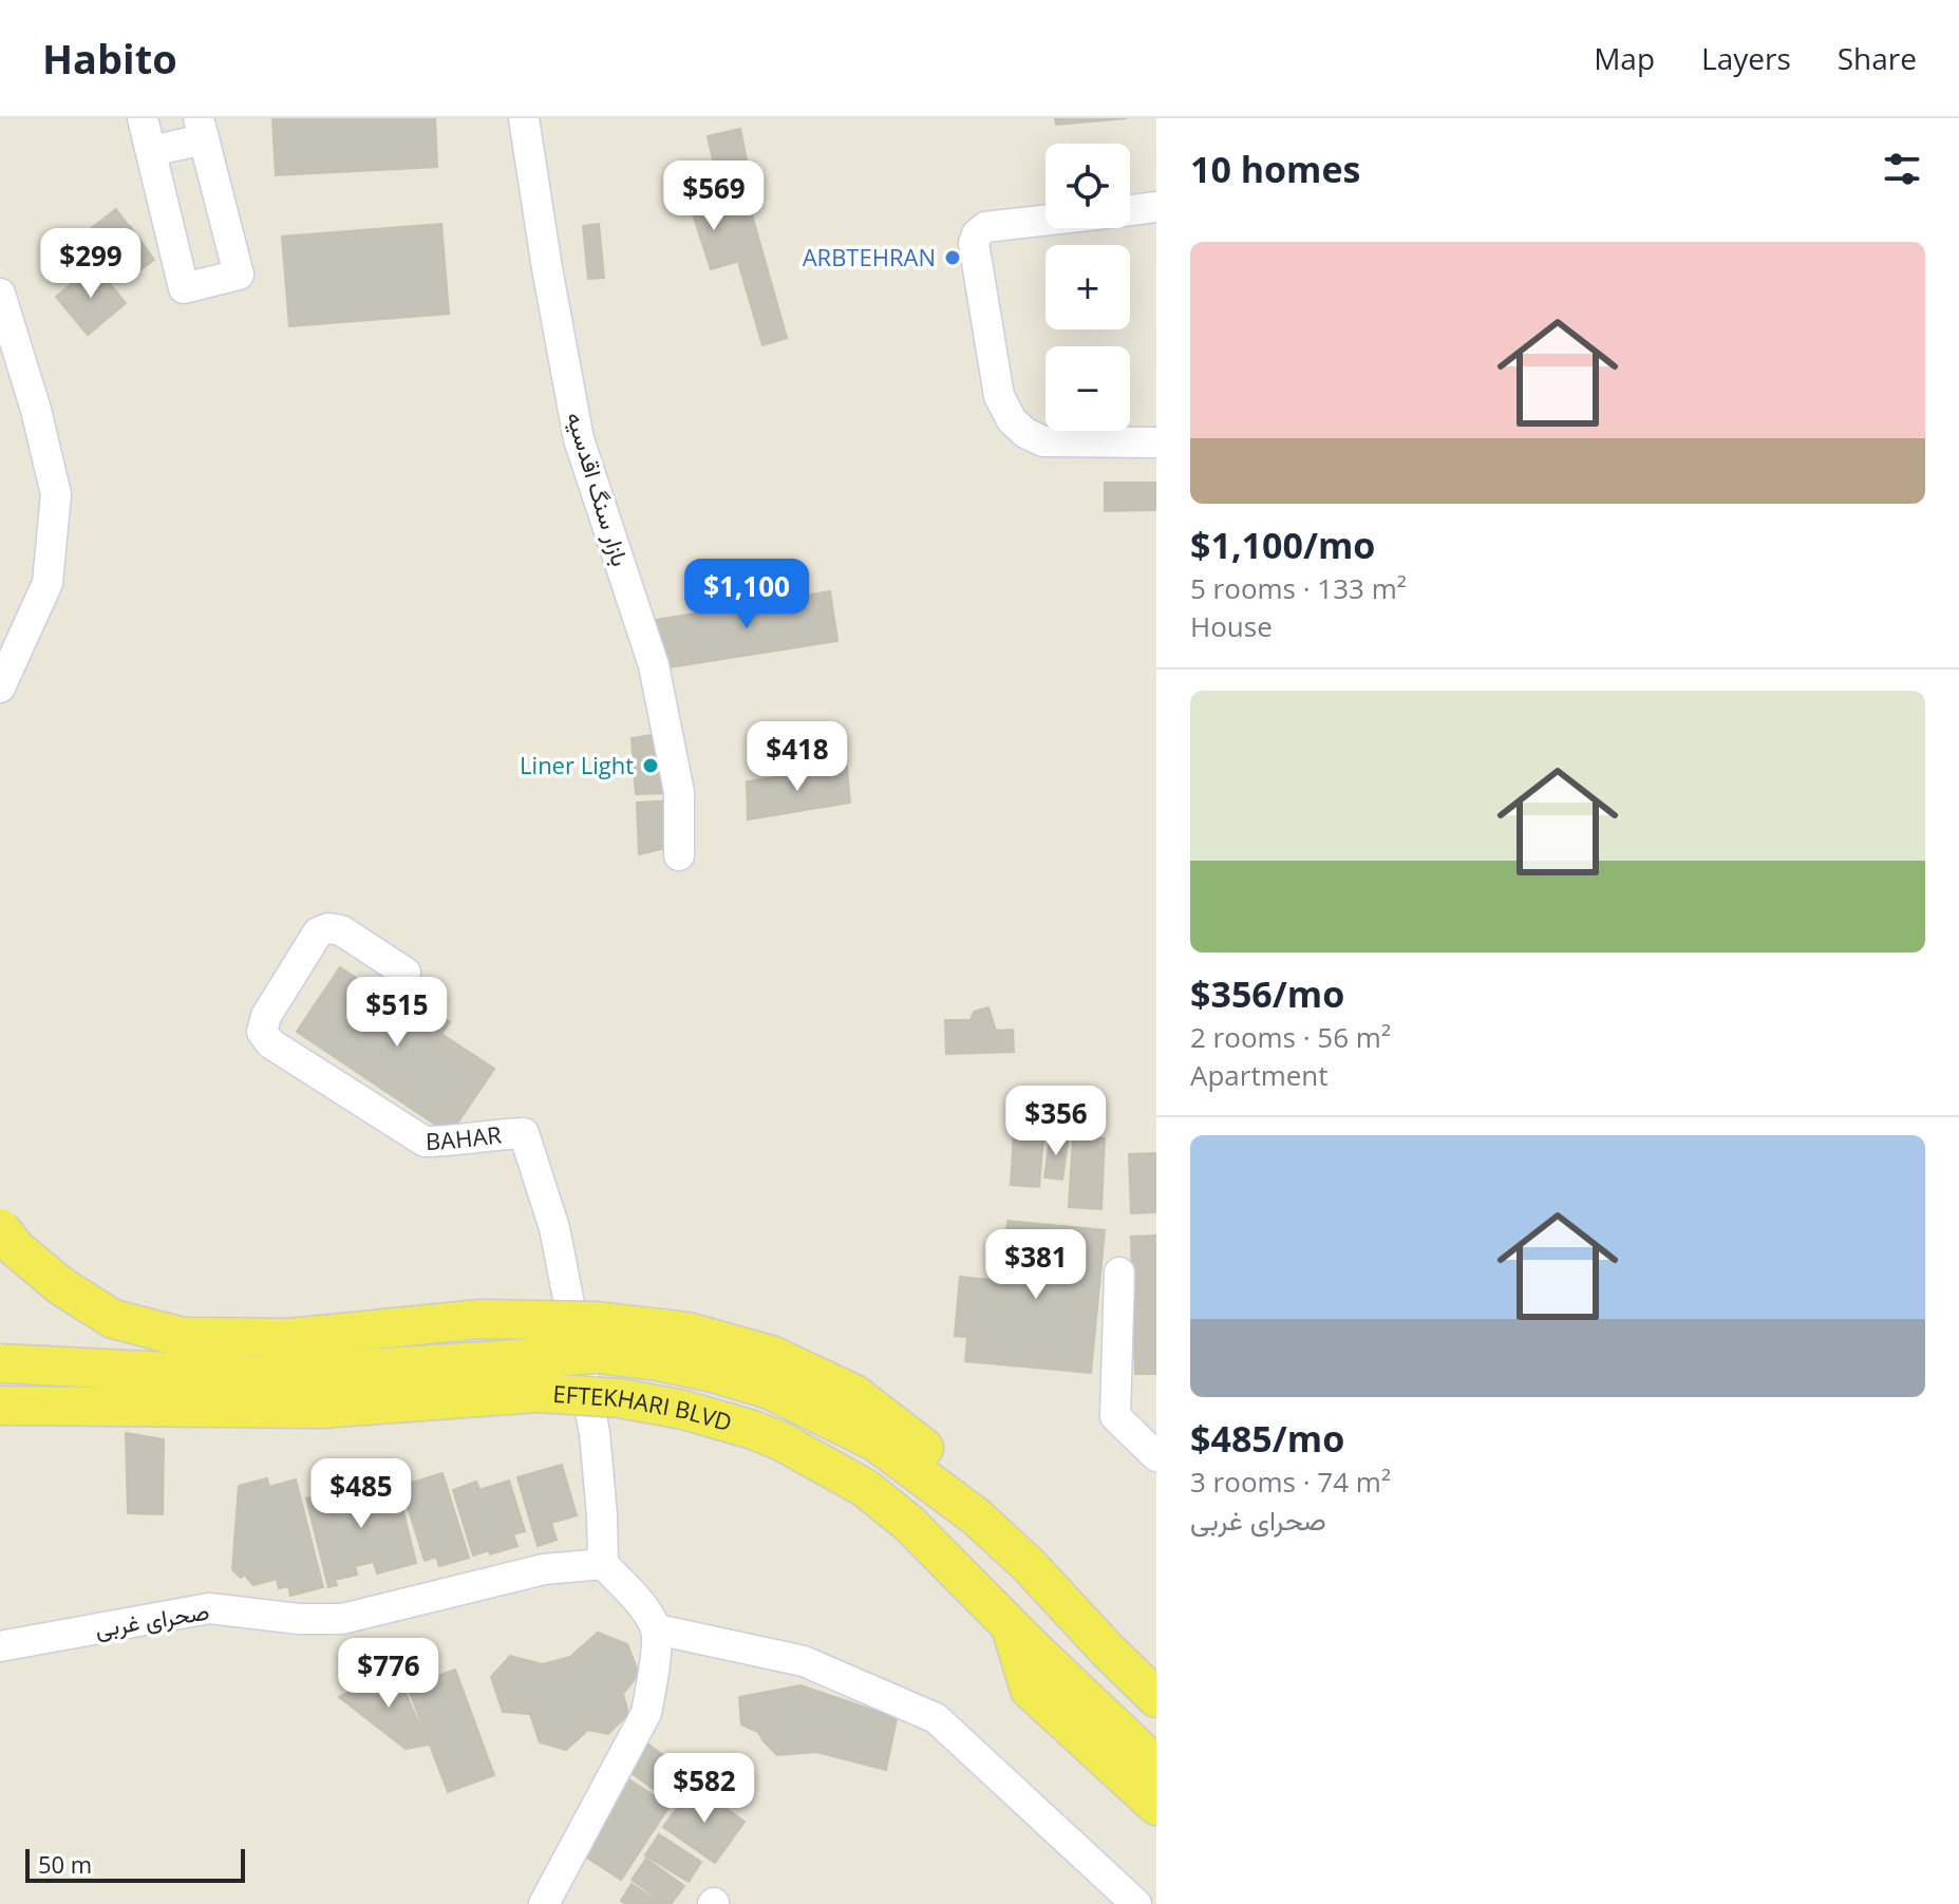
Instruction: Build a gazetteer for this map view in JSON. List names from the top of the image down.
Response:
{
  "streets": {
    "main road": ["EFTEKHARI BLVD"],
    "street": ["بازار سنگ اقدسیه", "BAHAR", "صحرای غربی"]
  },
  "crossings": [
    ["BAHAR", "صحرای غربی"]
  ],
  "places": ["ARBTEHRAN", "Liner Light"],
  "scale_bar": "50 m",
  "page": {
    "header": "Habito",
    "nav": ["Map", "Layers", "Share"],
    "heading": "10 homes",
    "map_buttons": ["+", "−"],
    "price": [
      "$569",
      "$299",
      "$1,100",
      "$418",
      "$515",
      "$356",
      "$381",
      "$485",
      "$776",
      "$582"
    ],
    "list": [
      {
        "name": "$1,100/mo",
        "note": "5 rooms · 133 m² · House"
      },
      {
        "name": "$356/mo",
        "note": "2 rooms · 56 m² · Apartment"
      },
      {
        "name": "$485/mo",
        "note": "3 rooms · 74 m² · صحرای غربی"
      }
    ],
    "scale": "50 m"
  }
}
